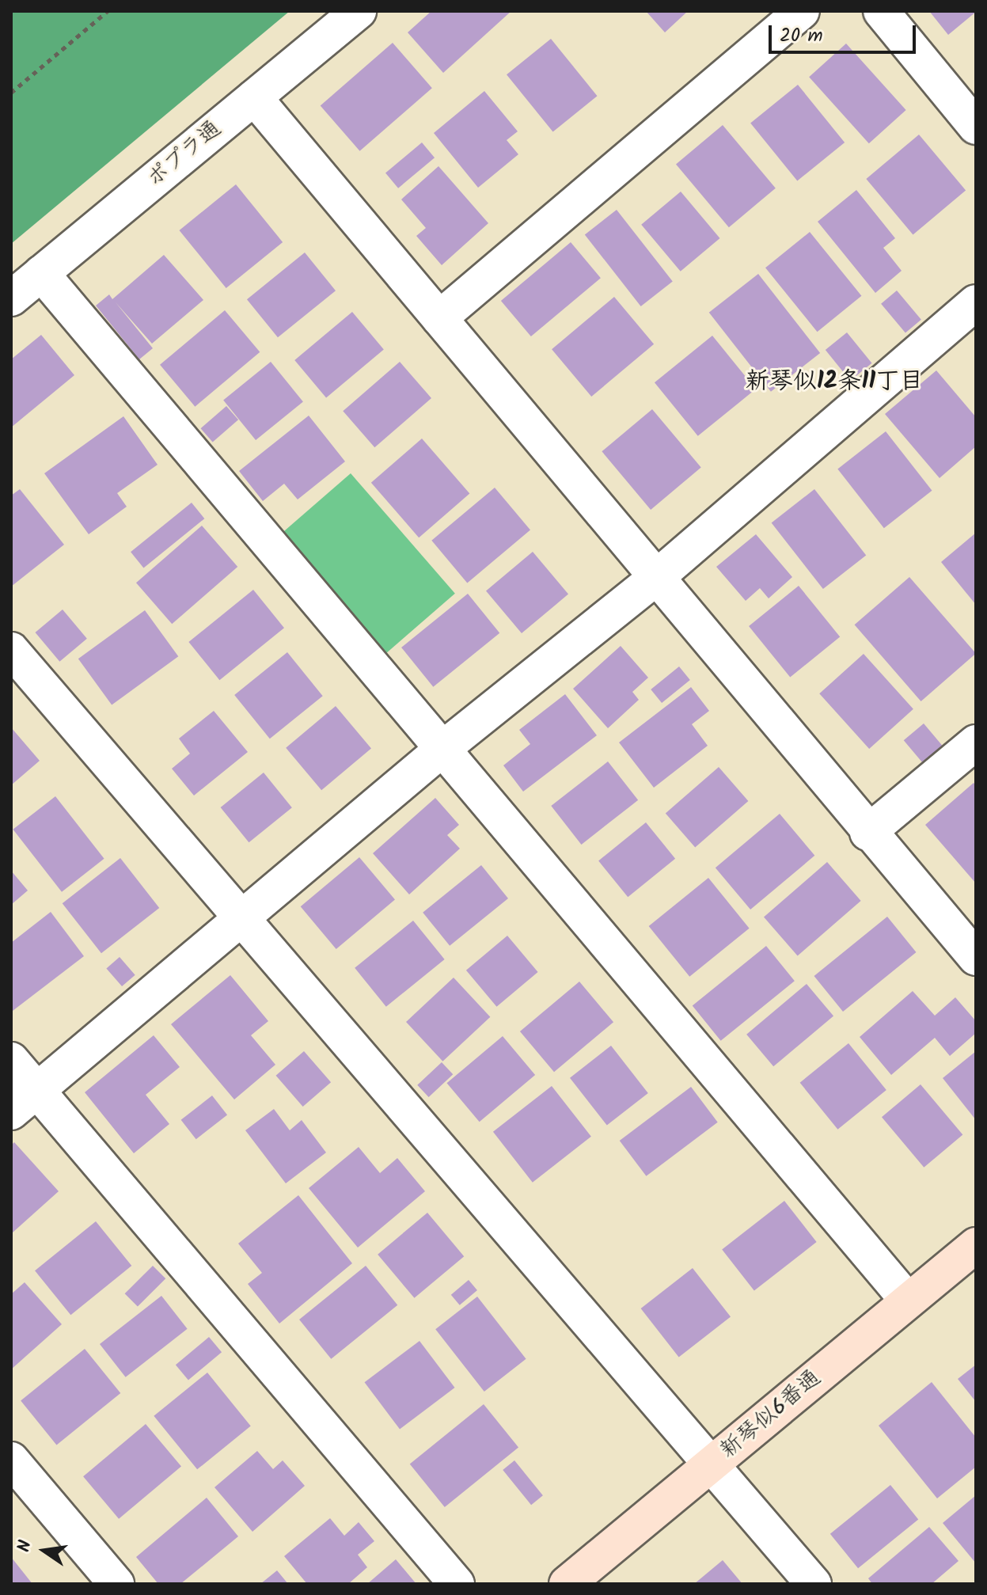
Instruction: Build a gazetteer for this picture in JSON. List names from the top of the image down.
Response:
{
  "streets": {
    "street": ["ポプラ通", "新琴似6番通"]
  },
  "districts": ["新琴似12条11丁目"],
  "scale_bar": "20 m",
  "north": "left"
}
